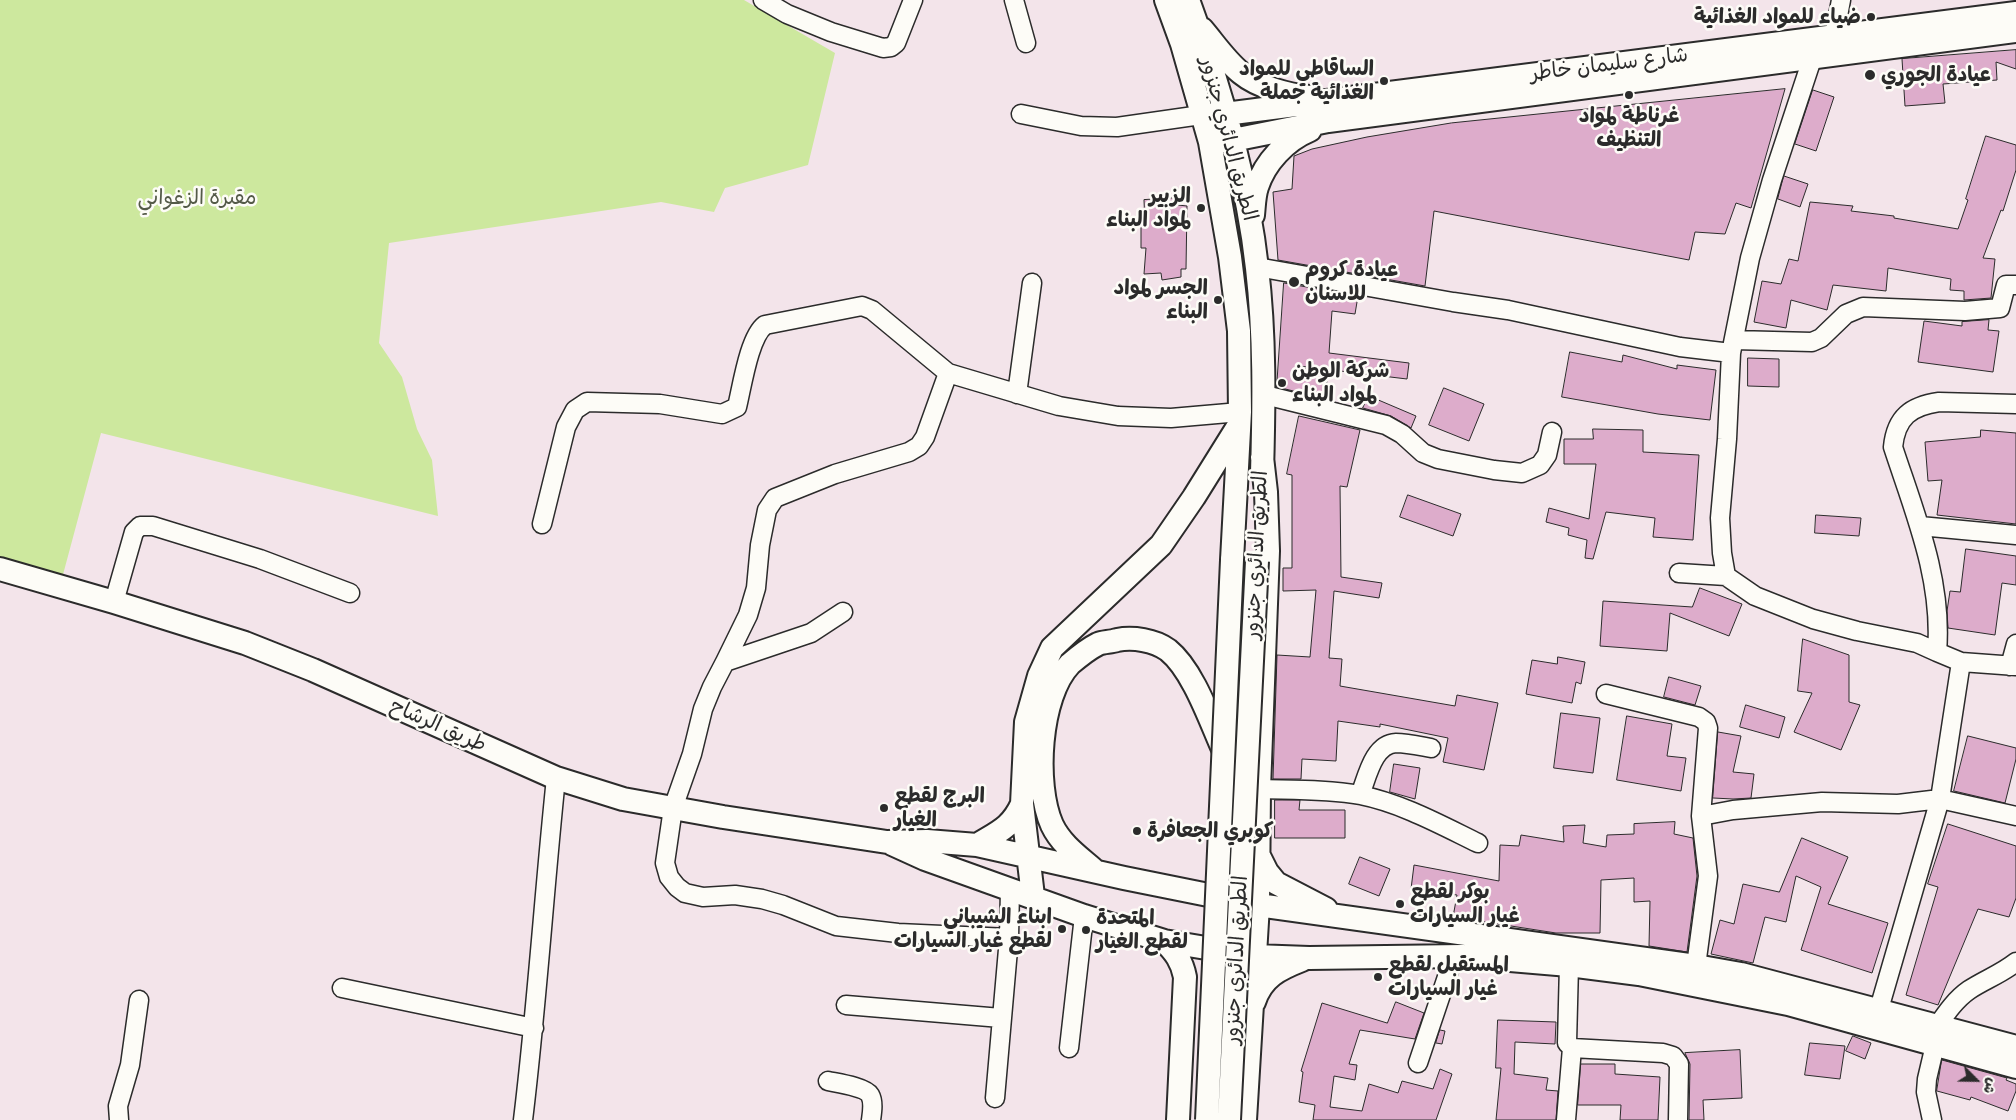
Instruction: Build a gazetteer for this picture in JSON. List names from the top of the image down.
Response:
{
  "streets": {
    "main road": ["شارع سليمان خاطر", "الطريق الدائري جنزور", "طريق الرشاح"]
  },
  "crossings": [
    ["شارع سليمان خاطر", "الطريق الدائري جنزور"]
  ],
  "parks": ["مقبرة الزغواني"],
  "places": [
    "ضياء للمواد الغذائية",
    "عيادة الجوري",
    "الساقاطي للمواد الغذائية جملة",
    "غرناطة لمواد التنظيف",
    "الزبير لمواد البناء",
    "عيادة كروم للاسنان",
    "الجسر لمواد البناء",
    "شركة الوطن لمواد البناء",
    "البرج لقطع الغيار",
    "كوبري الجعافرة",
    "بوكر لقطع غيار السيارات",
    "ابناء الشيباني لقطع غيار السيارات",
    "المتحدة لقطع الغيار",
    "المستقبل لقطع غيار السيارات"
  ],
  "north": "bottom right"
}
